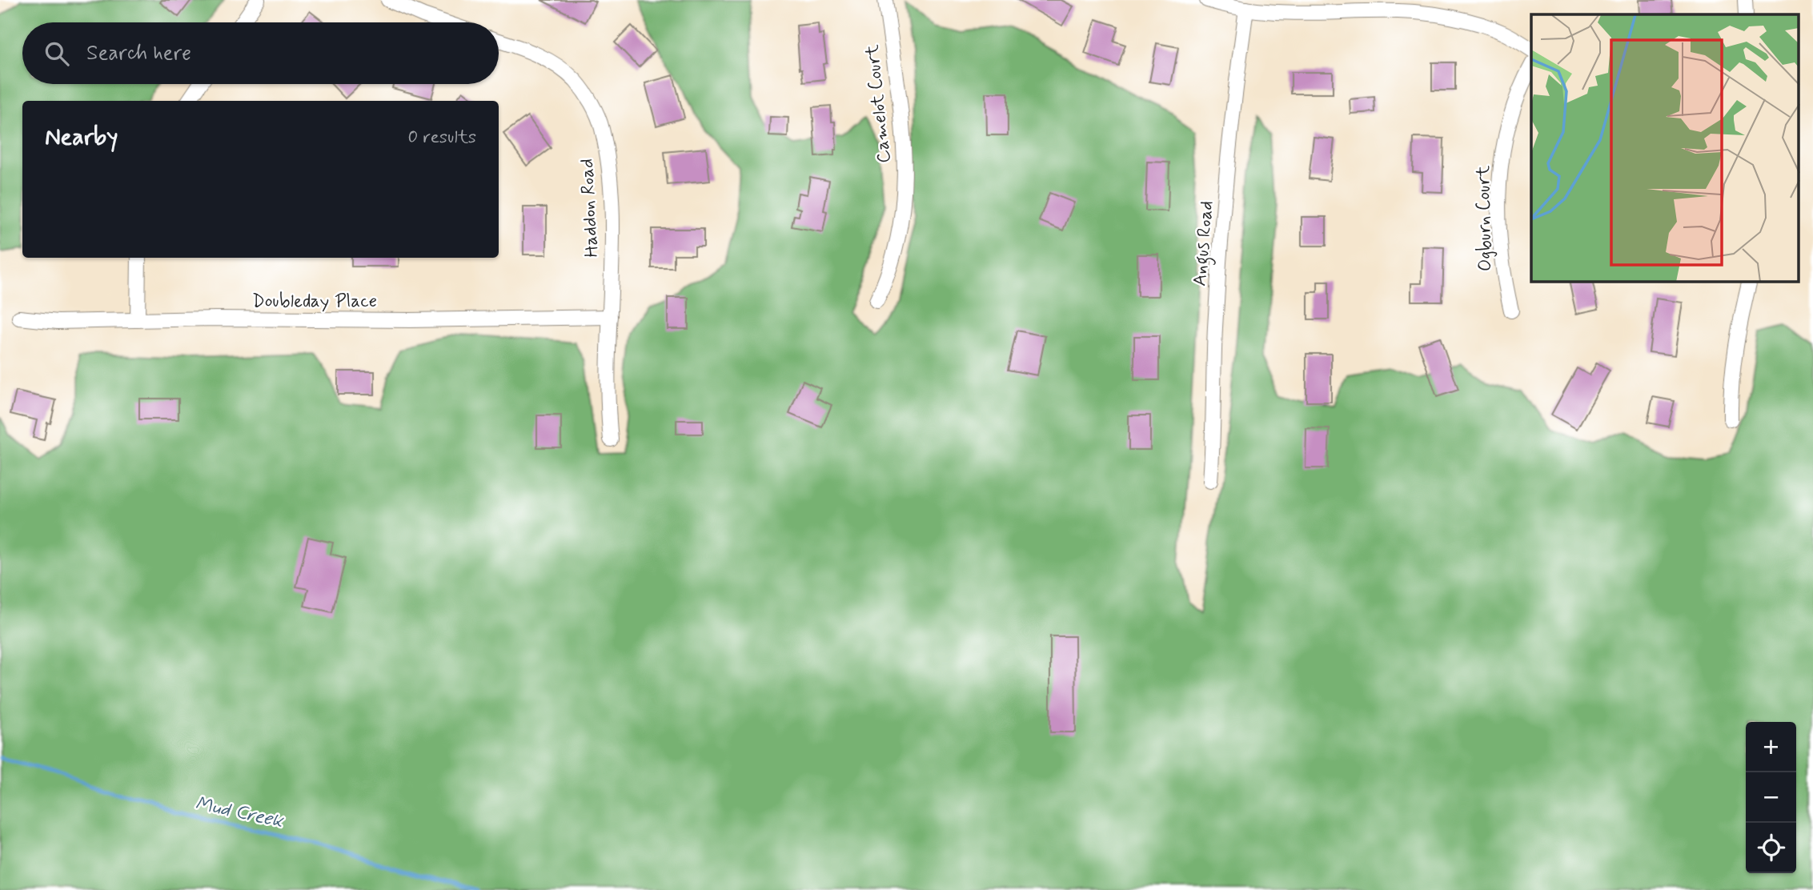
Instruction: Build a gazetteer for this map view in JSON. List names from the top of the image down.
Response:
{
  "streets": {
    "street": [
      "Camelot Court",
      "Haddon Road",
      "Ogburn Court",
      "Angus Road",
      "Doubleday Place"
    ]
  },
  "crossings": [
    ["Haddon Road", "Doubleday Place"]
  ],
  "water": ["Mud Creek"],
  "page": {
    "search": "Search here",
    "heading": ["Nearby", "0 results"],
    "map_buttons": ["+", "−"]
  }
}
